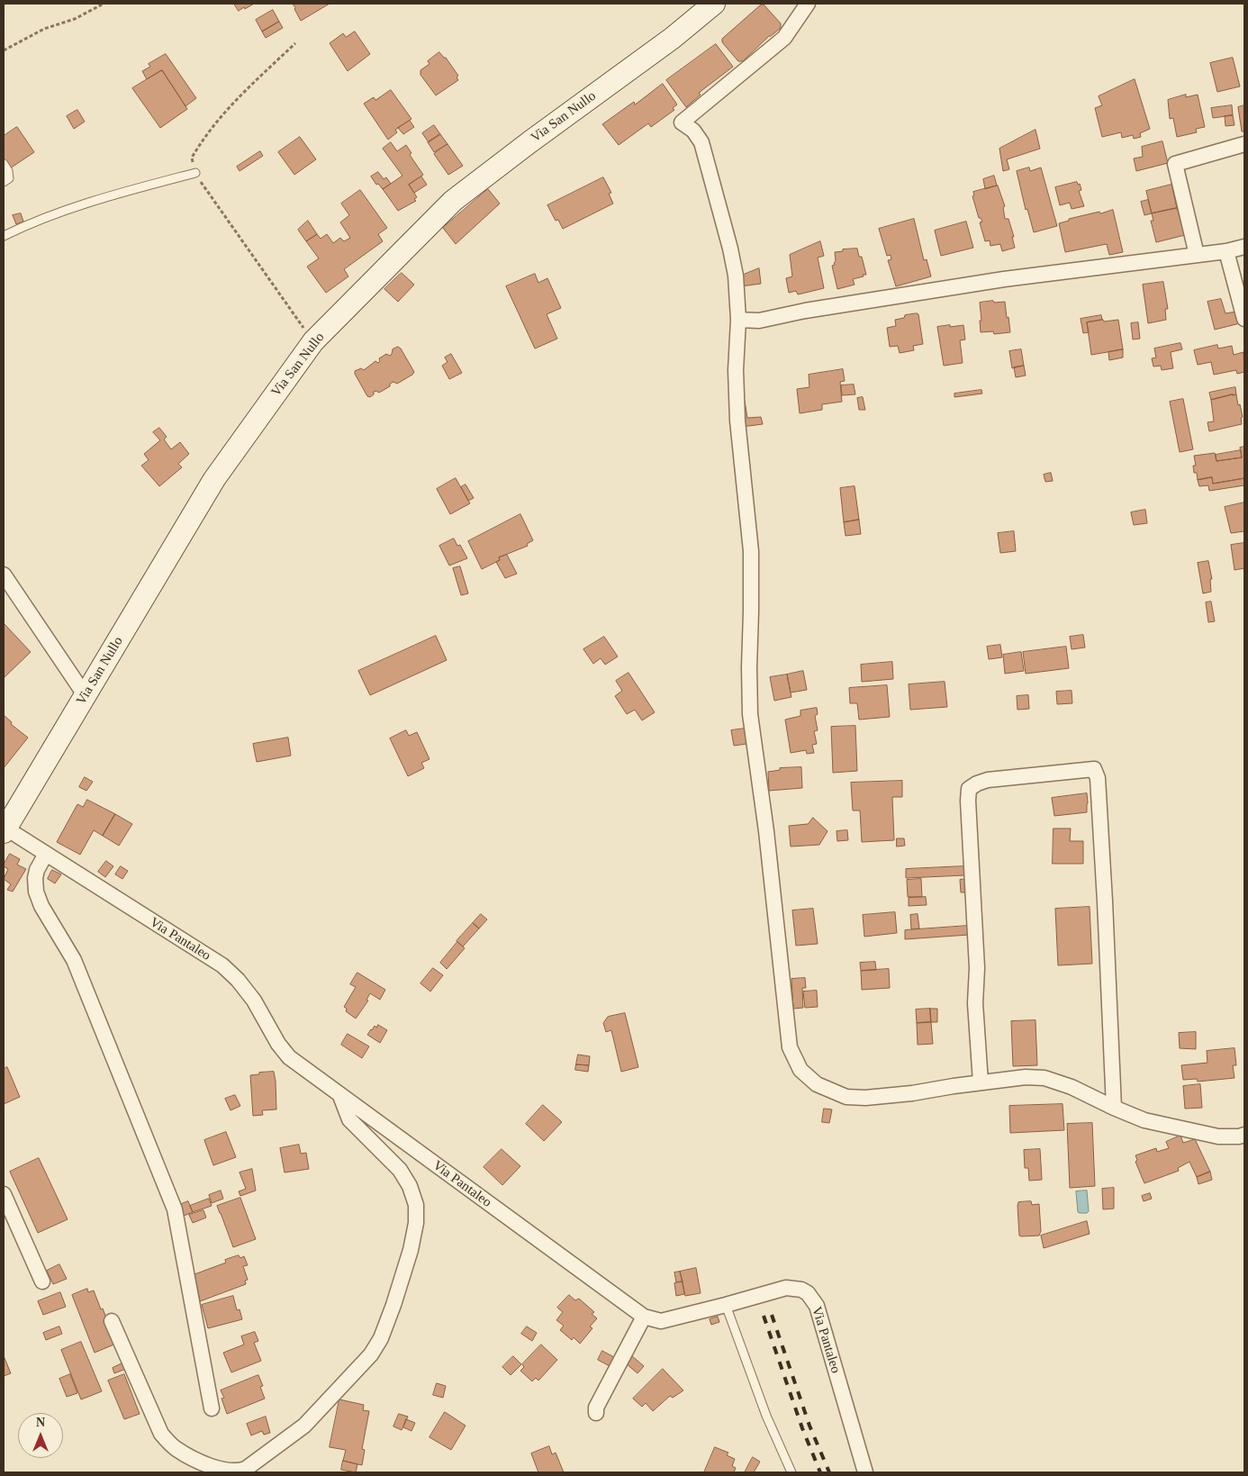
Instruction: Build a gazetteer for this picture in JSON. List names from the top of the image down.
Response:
{
  "streets": {
    "street": ["Via San Nullo", "Via Pantaleo"]
  },
  "crossings": [
    ["Via San Nullo", "Via Pantaleo"]
  ],
  "north": "top"
}
